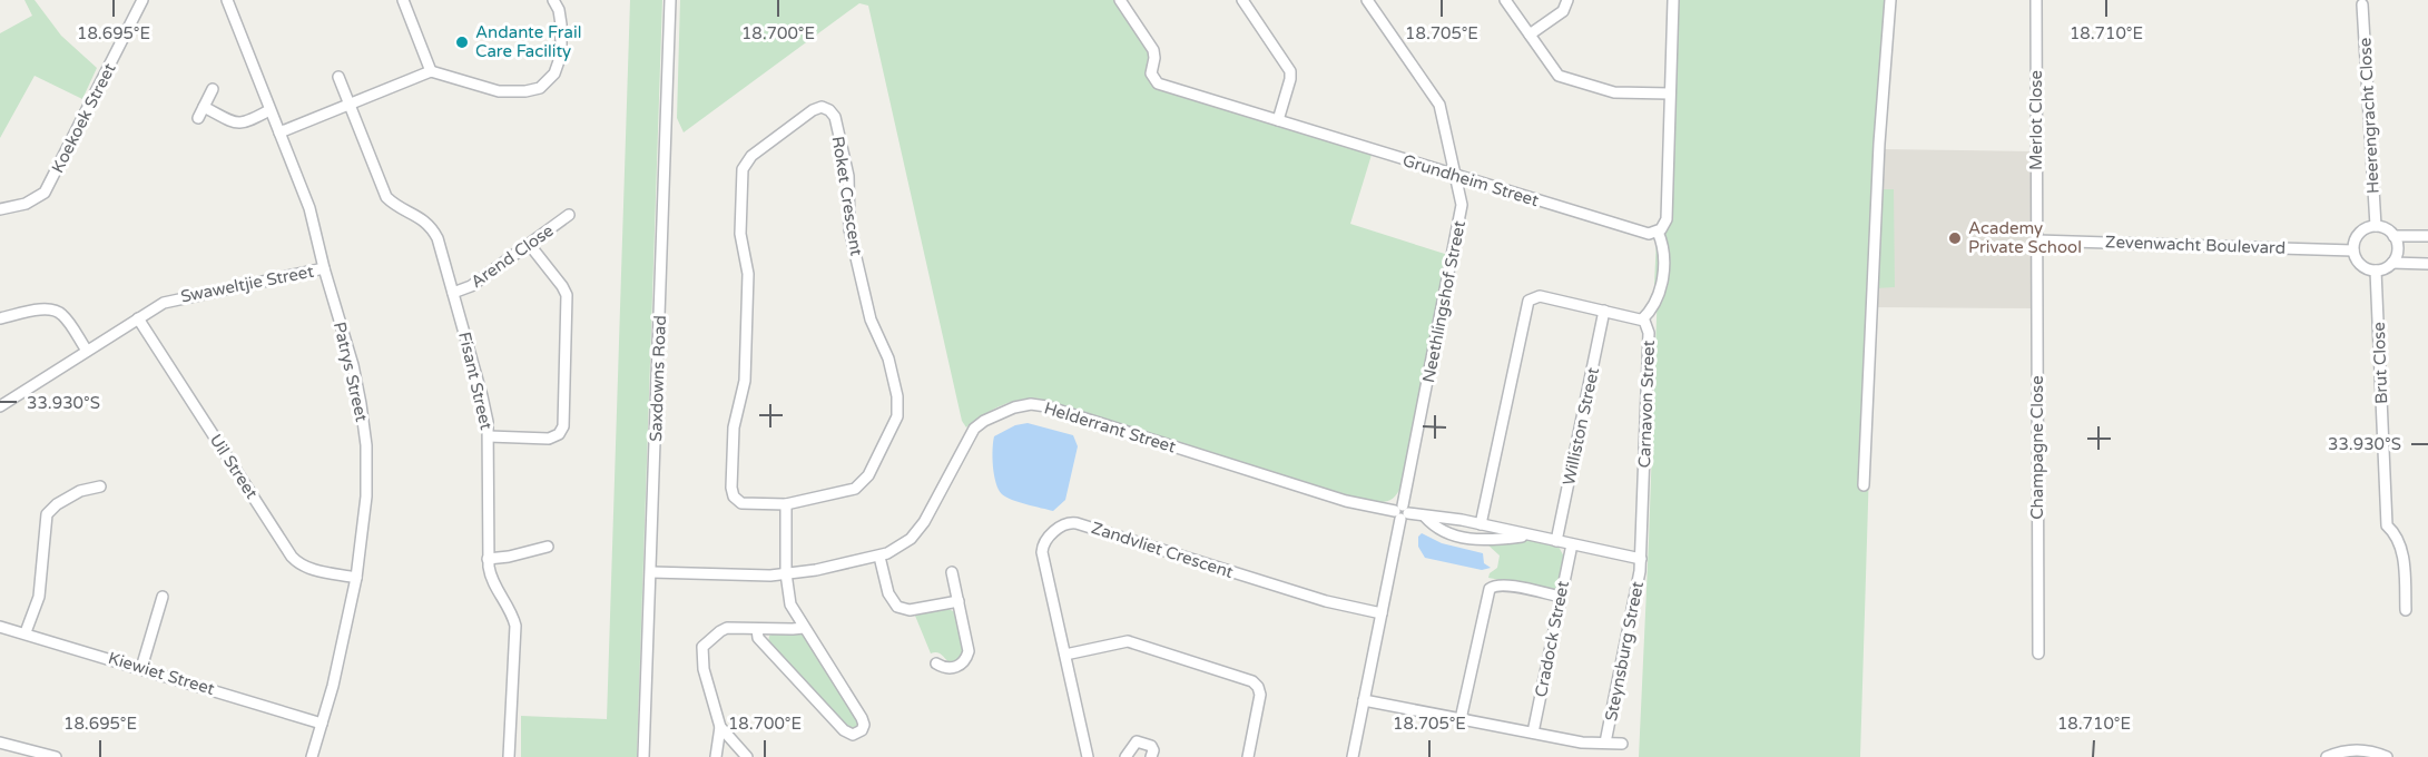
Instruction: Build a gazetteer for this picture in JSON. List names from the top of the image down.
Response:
{
  "streets": {
    "street": [
      "Heerengracht Close",
      "Koekoek Street",
      "Merlot Close",
      "Grundheim Street",
      "Roket Crescent",
      "Zevenwacht Boulevard",
      "Arend Close",
      "Swaweltjie Street",
      "Neethlingshof Street",
      "Brut Close",
      "Patrys Street",
      "Saxdowns Road",
      "Fisant Street",
      "Carnavon Street",
      "Williston Street",
      "Helderrant Street",
      "Champagne Close",
      "Uil Street",
      "Zandvliet Crescent",
      "Cradock Street",
      "Steynsburg Street",
      "Kiewiet Street"
    ]
  },
  "crossings": [
    ["Heerengracht Close", "Zevenwacht Boulevard"],
    ["Heerengracht Close", "Brut Close"],
    ["Merlot Close", "Zevenwacht Boulevard"],
    ["Merlot Close", "Champagne Close"],
    ["Grundheim Street", "Neethlingshof Street"],
    ["Zevenwacht Boulevard", "Brut Close"],
    ["Zevenwacht Boulevard", "Champagne Close"],
    ["Arend Close", "Fisant Street"],
    ["Swaweltjie Street", "Patrys Street"],
    ["Swaweltjie Street", "Uil Street"],
    ["Neethlingshof Street", "Helderrant Street"],
    ["Neethlingshof Street", "Zandvliet Crescent"],
    ["Patrys Street", "Uil Street"],
    ["Patrys Street", "Kiewiet Street"],
    ["Saxdowns Road", "Helderrant Street"],
    ["Carnavon Street", "Williston Street"],
    ["Carnavon Street", "Helderrant Street"],
    ["Carnavon Street", "Steynsburg Street"],
    ["Williston Street", "Helderrant Street"],
    ["Helderrant Street", "Cradock Street"],
    ["Helderrant Street", "Steynsburg Street"]
  ],
  "places": ["Andante Frail Care Facility", "Academy Private School"],
  "coordinates": [
    "18.695°E",
    "18.700°E",
    "18.705°E",
    "18.710°E",
    "33.930°S"
  ]
}
